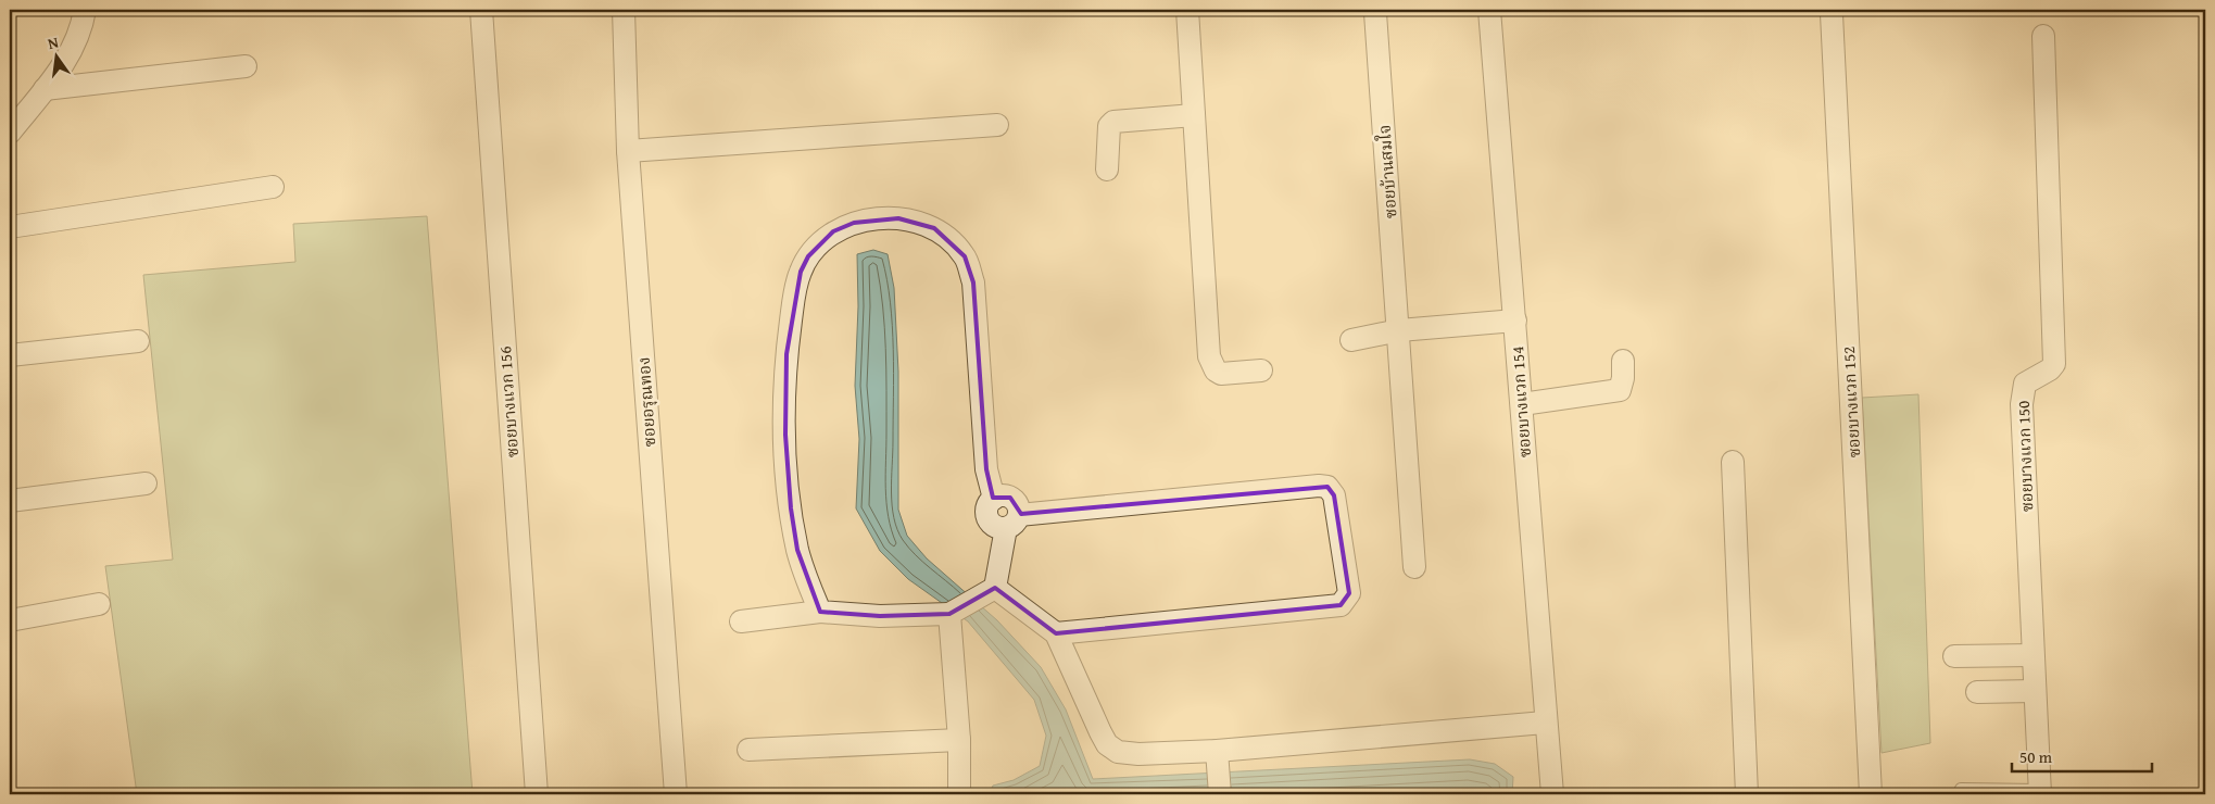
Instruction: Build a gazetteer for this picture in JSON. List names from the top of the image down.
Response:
{
  "streets": {
    "street": [
      "ซอยบ้านสมใจ",
      "ซอยบางแวก 156",
      "ซอยอรุณทอง",
      "ซอยบางแวก 154",
      "ซอยบางแวก 152",
      "ซอยบางแวก 150"
    ]
  },
  "scale_bar": "50 m",
  "north": "top"
}
